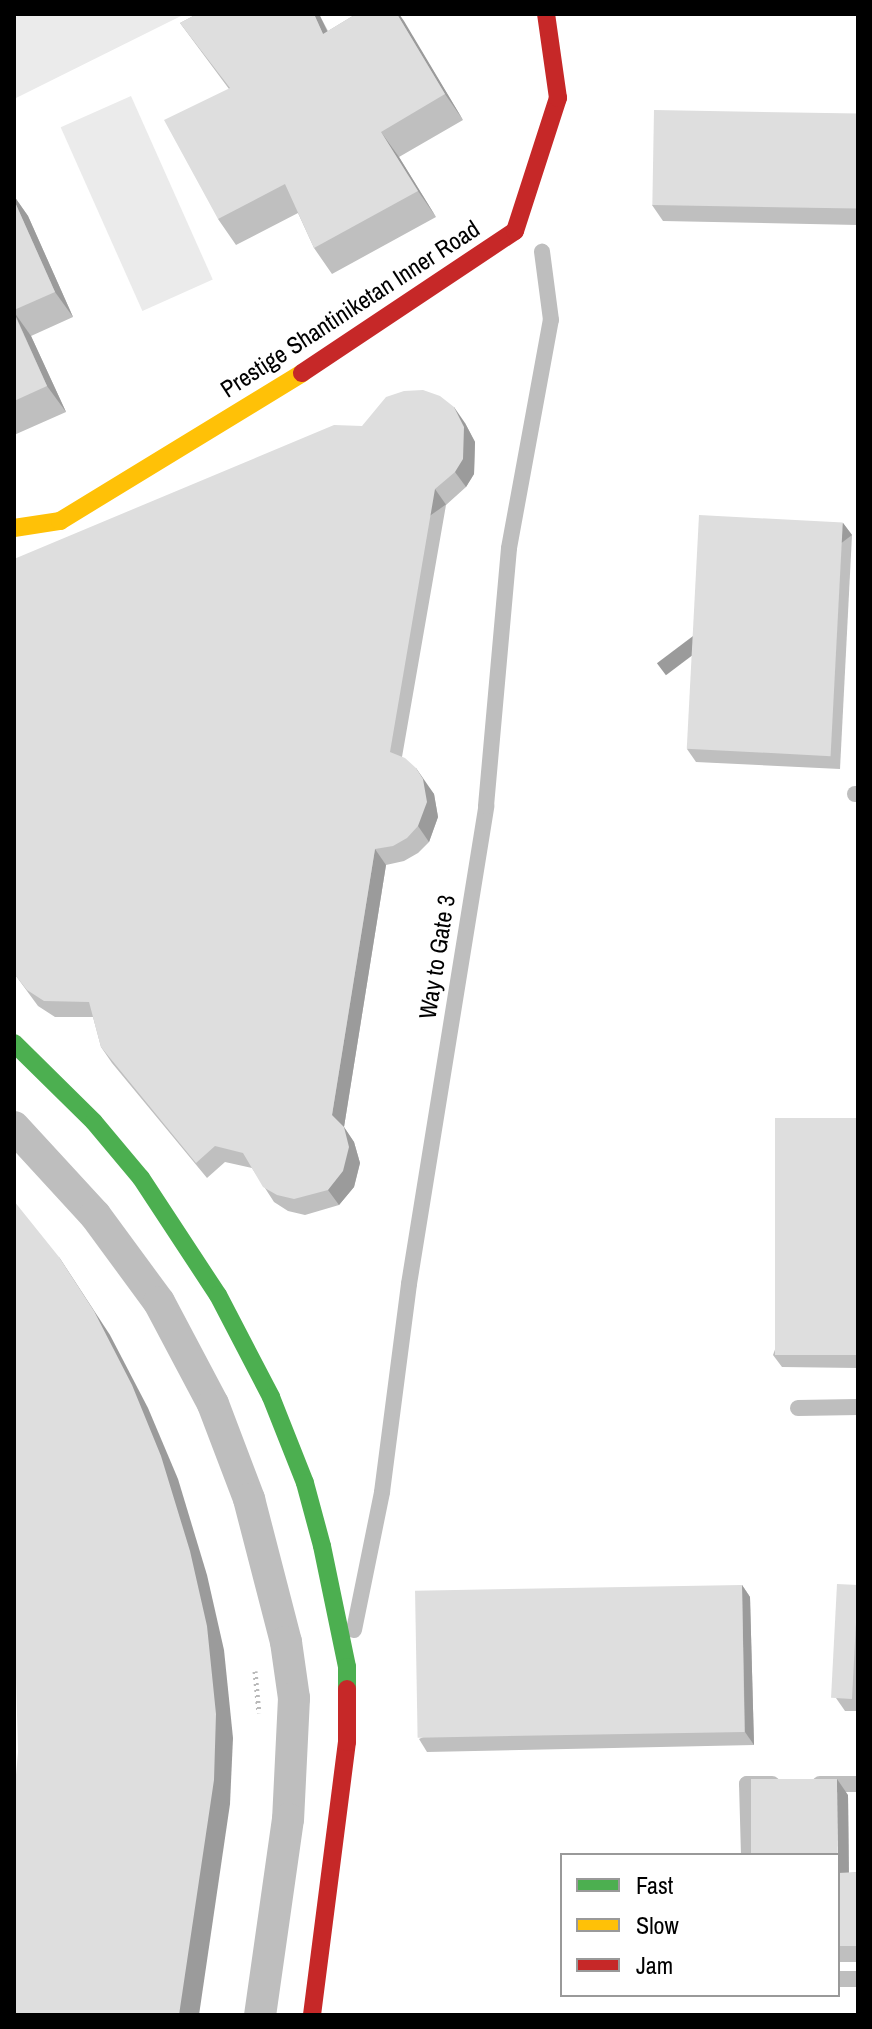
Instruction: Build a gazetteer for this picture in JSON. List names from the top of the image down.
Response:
{
  "streets": {
    "street": ["Prestige Shantiniketan Inner Road"],
    "lane": ["Way to Gate 3"]
  },
  "legend": ["Fast", "Slow", "Jam"]
}
